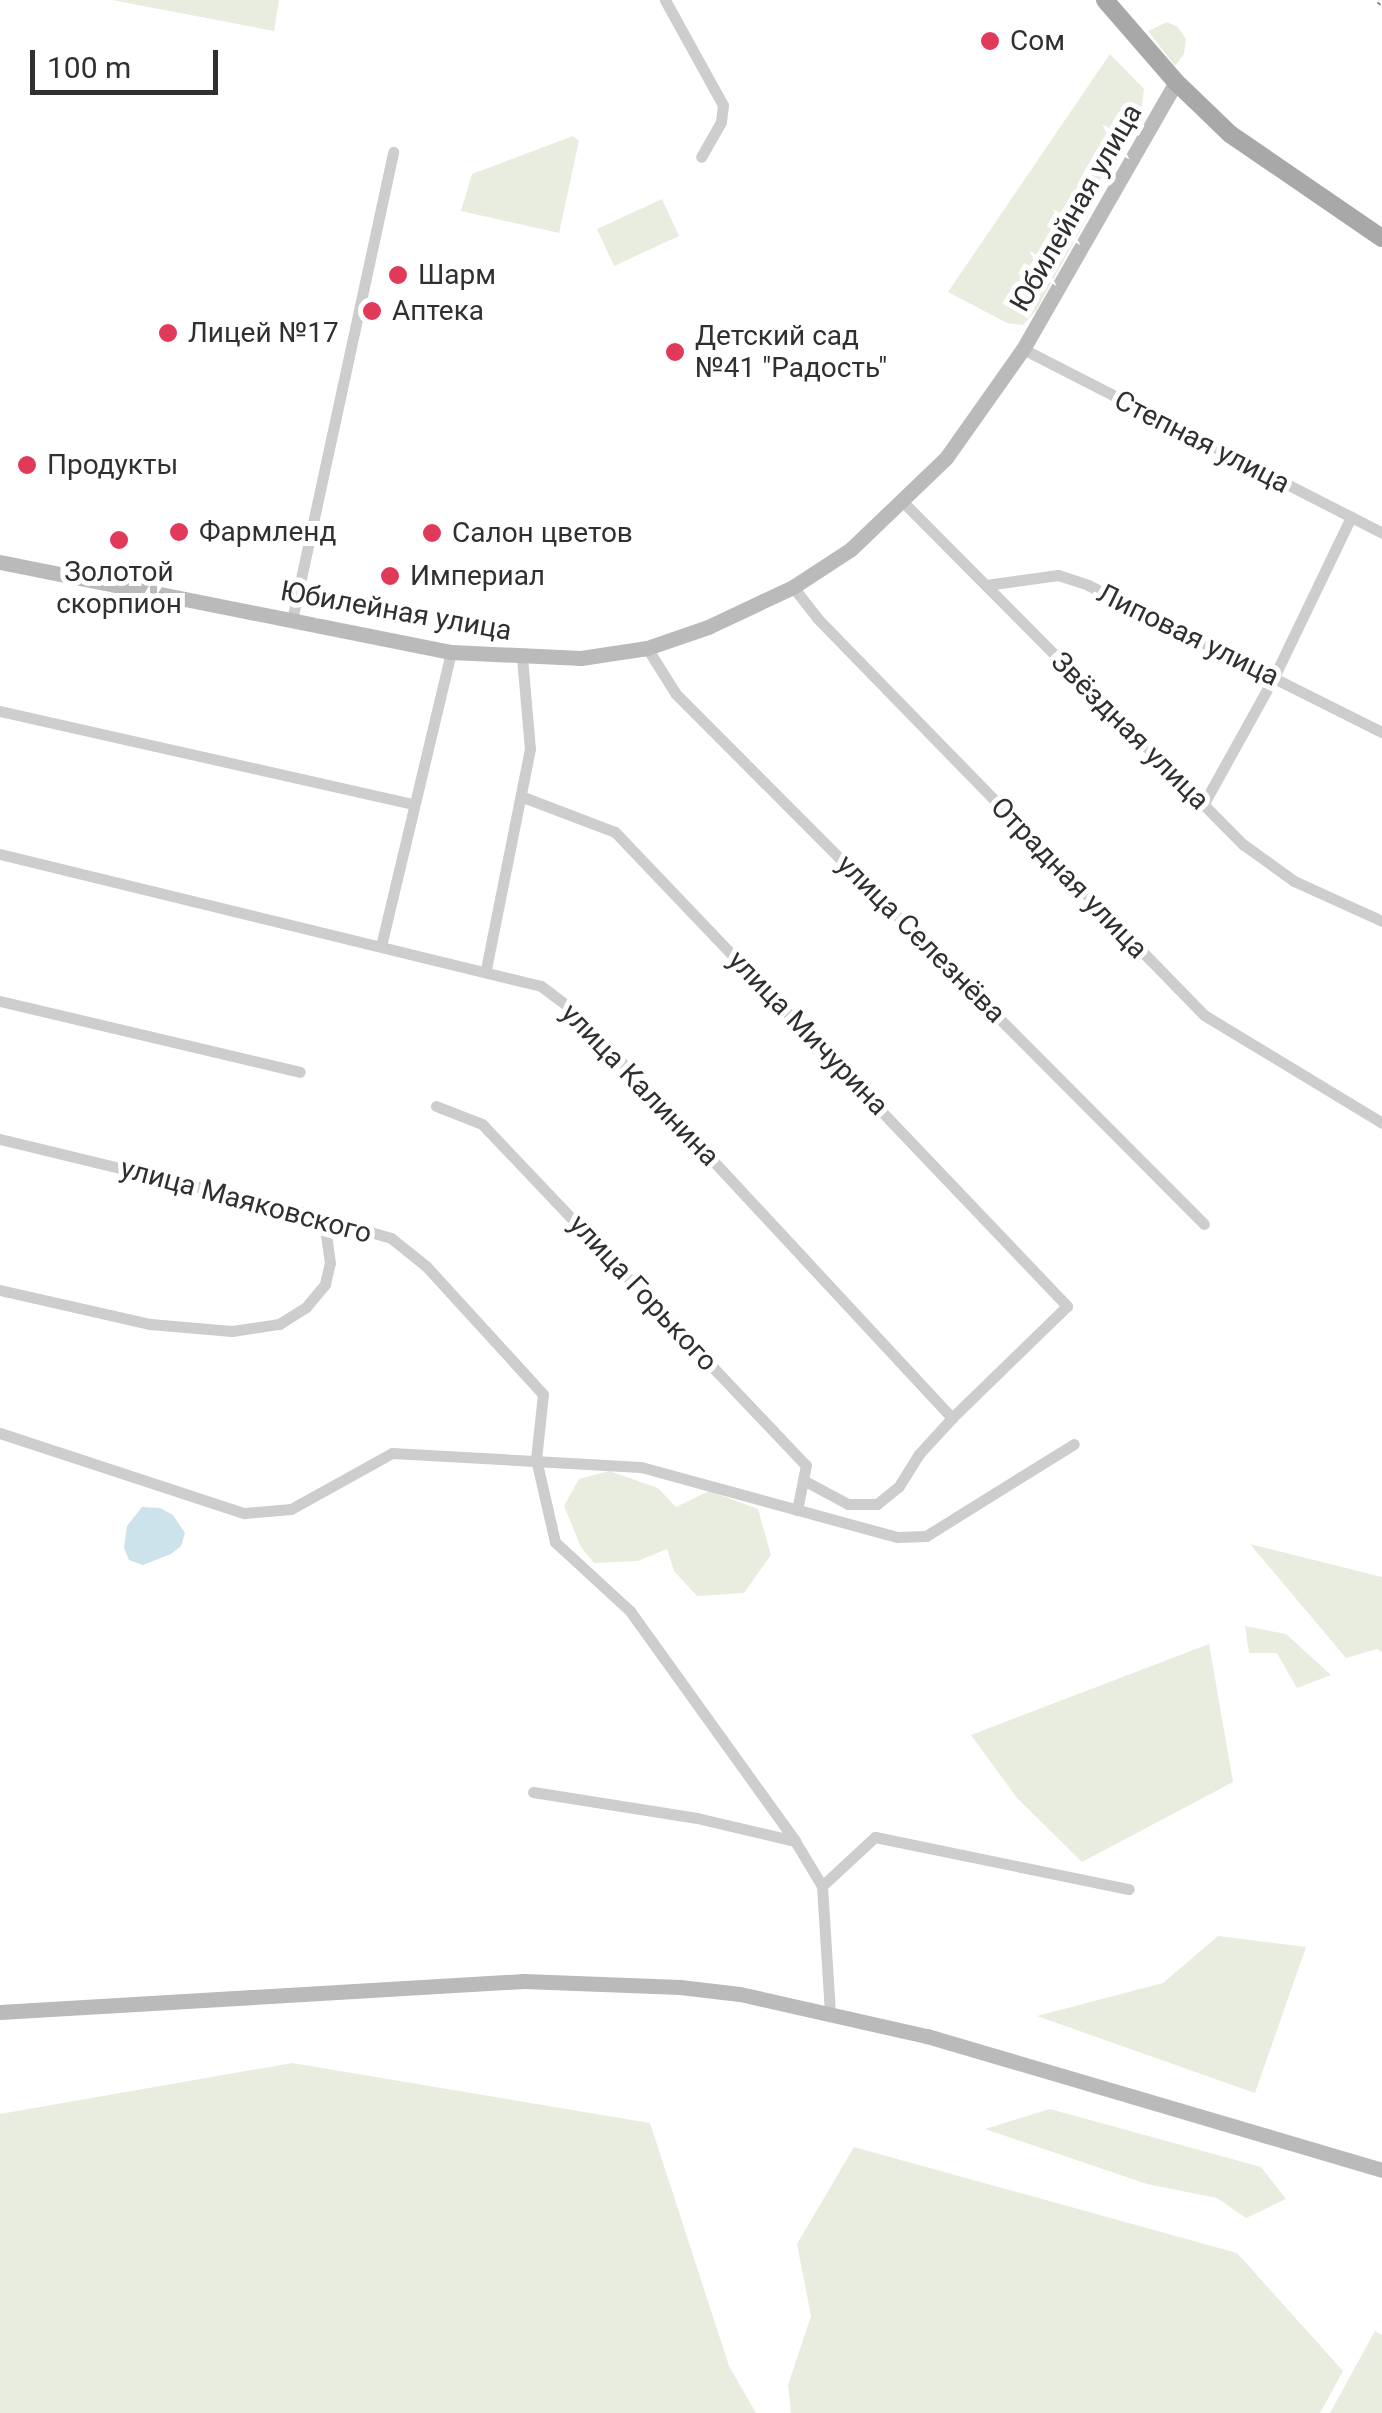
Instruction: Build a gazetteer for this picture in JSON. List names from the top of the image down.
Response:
{
  "streets": {
    "street": [
      "Юбилейная улица",
      "Степная улица",
      "Липовая улица",
      "Звёздная улица",
      "Отрадная улица",
      "улица Селезнёва",
      "улица Мичурина",
      "улица Калинина",
      "улица Маяковского",
      "улица Горького"
    ]
  },
  "crossings": [
    ["Юбилейная улица", "Степная улица"],
    ["Юбилейная улица", "Звёздная улица"],
    ["Юбилейная улица", "Отрадная улица"],
    ["Юбилейная улица", "улица Селезнёва"],
    ["Липовая улица", "Звёздная улица"],
    ["улица Мичурина", "улица Калинина"]
  ],
  "places": [
    "Сом",
    "Шарм",
    "Аптека",
    "Лицей №17",
    "Детский сад №41 \"Радость\"",
    "Продукты",
    "Фармленд",
    "Салон цветов",
    "Золотой скорпион",
    "Империал"
  ],
  "scale_bar": "100 m"
}
